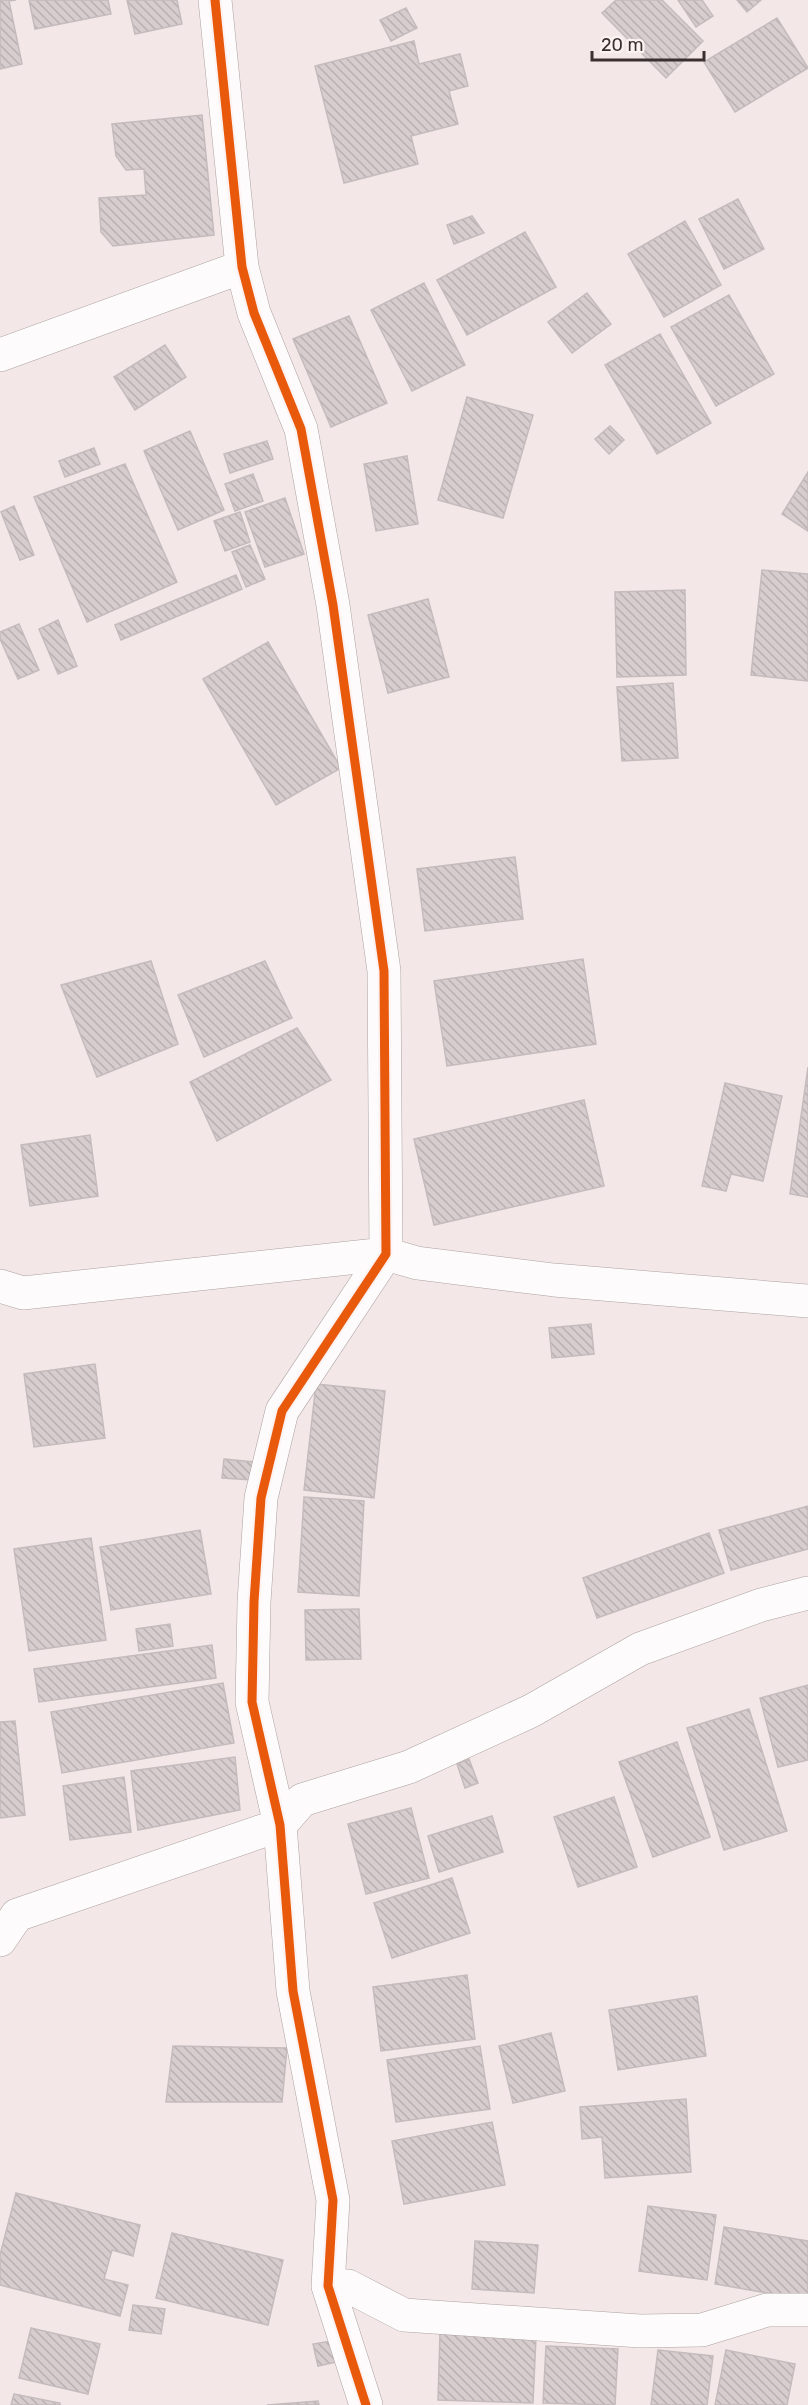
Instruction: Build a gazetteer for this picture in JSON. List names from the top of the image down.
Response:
{
  "scale_bar": "20 m"
}
